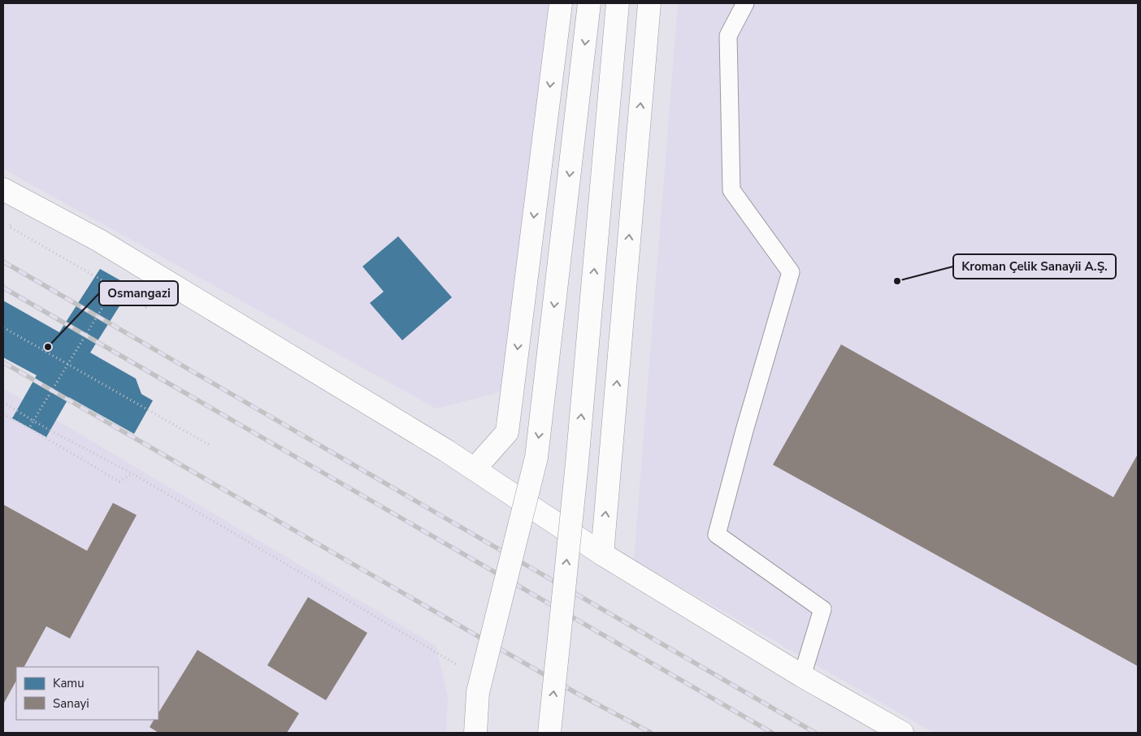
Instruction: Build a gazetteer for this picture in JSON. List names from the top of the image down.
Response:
{
  "places": ["Kroman Çelik Sanayii A.Ş.", "Osmangazi"],
  "legend": ["Kamu", "Sanayi"]
}
